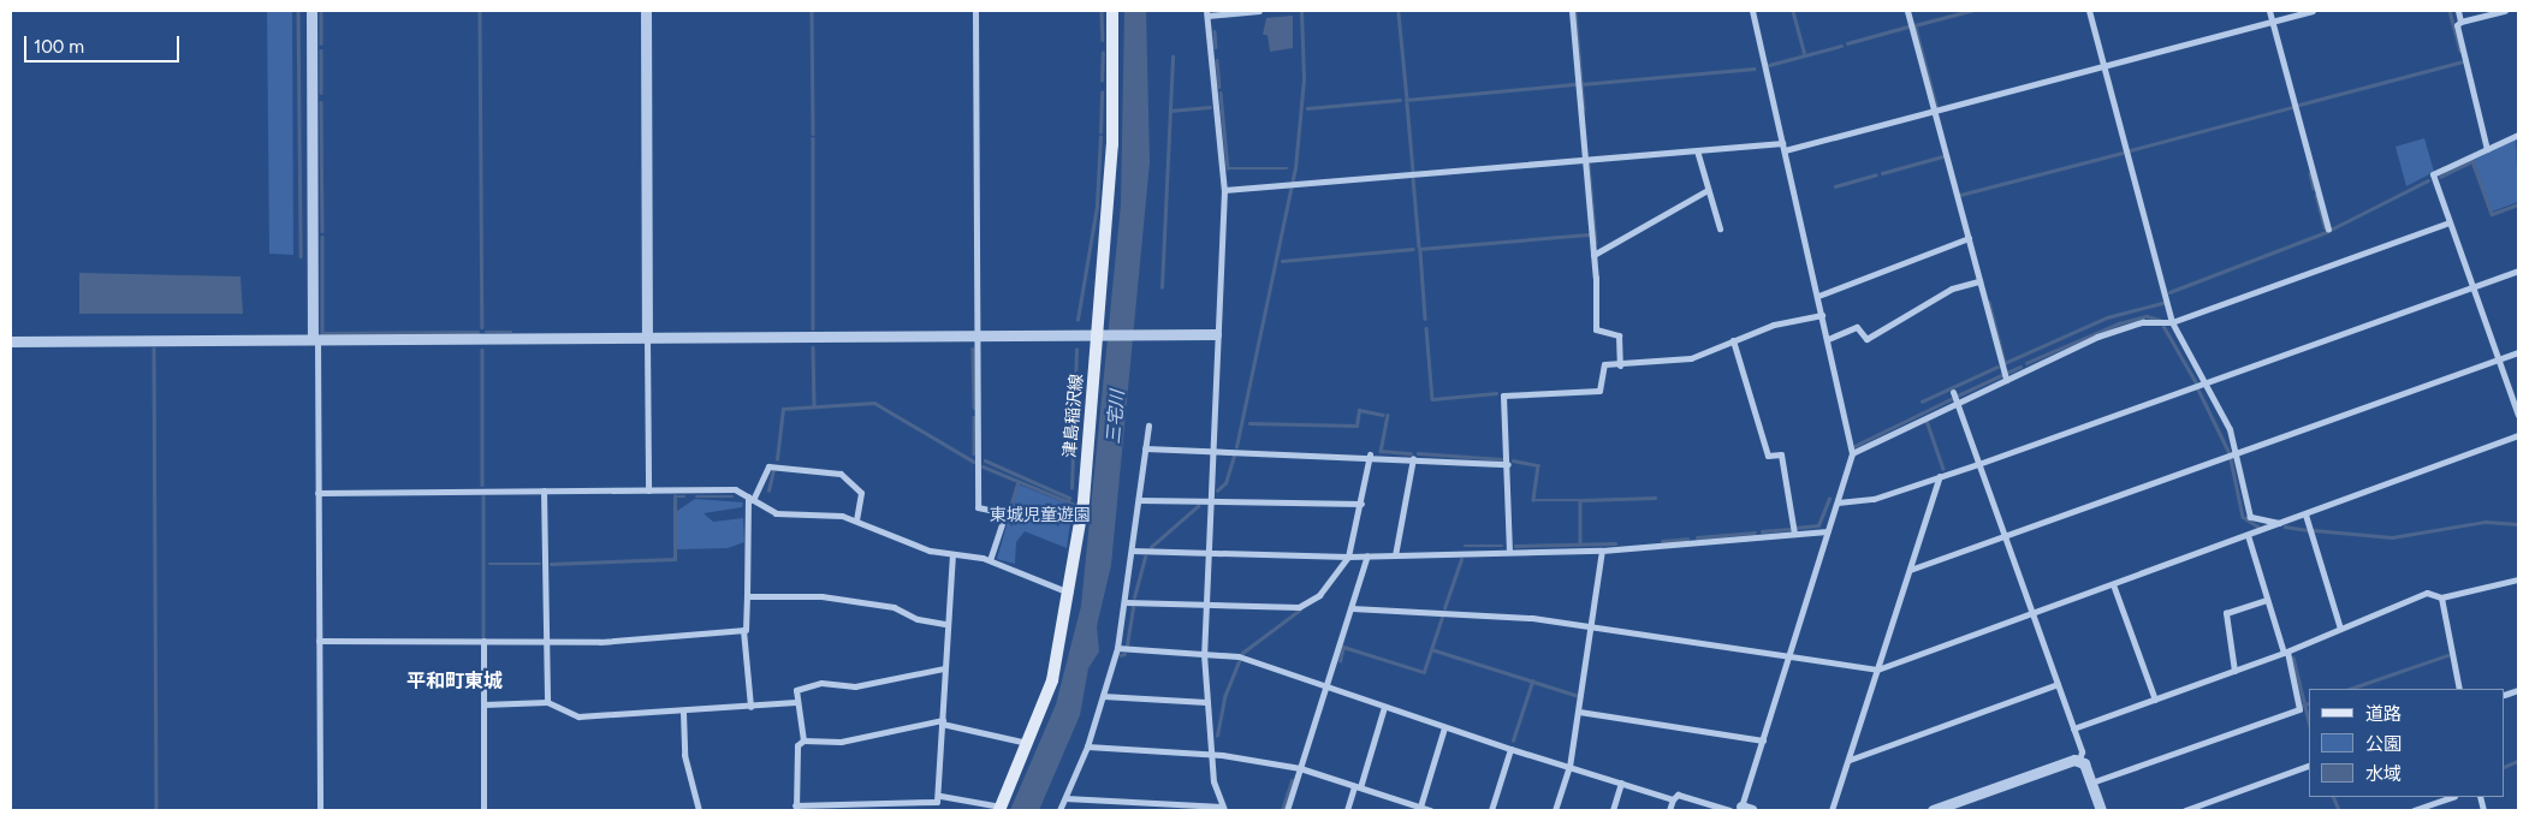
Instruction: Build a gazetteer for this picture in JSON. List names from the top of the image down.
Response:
{
  "streets": {
    "main road": ["津島稲沢線"]
  },
  "districts": ["平和町東城"],
  "water": ["三宅川"],
  "parks": ["東城児童遊園"],
  "legend": ["道路", "公園", "水域"],
  "scale_bar": "100 m"
}
